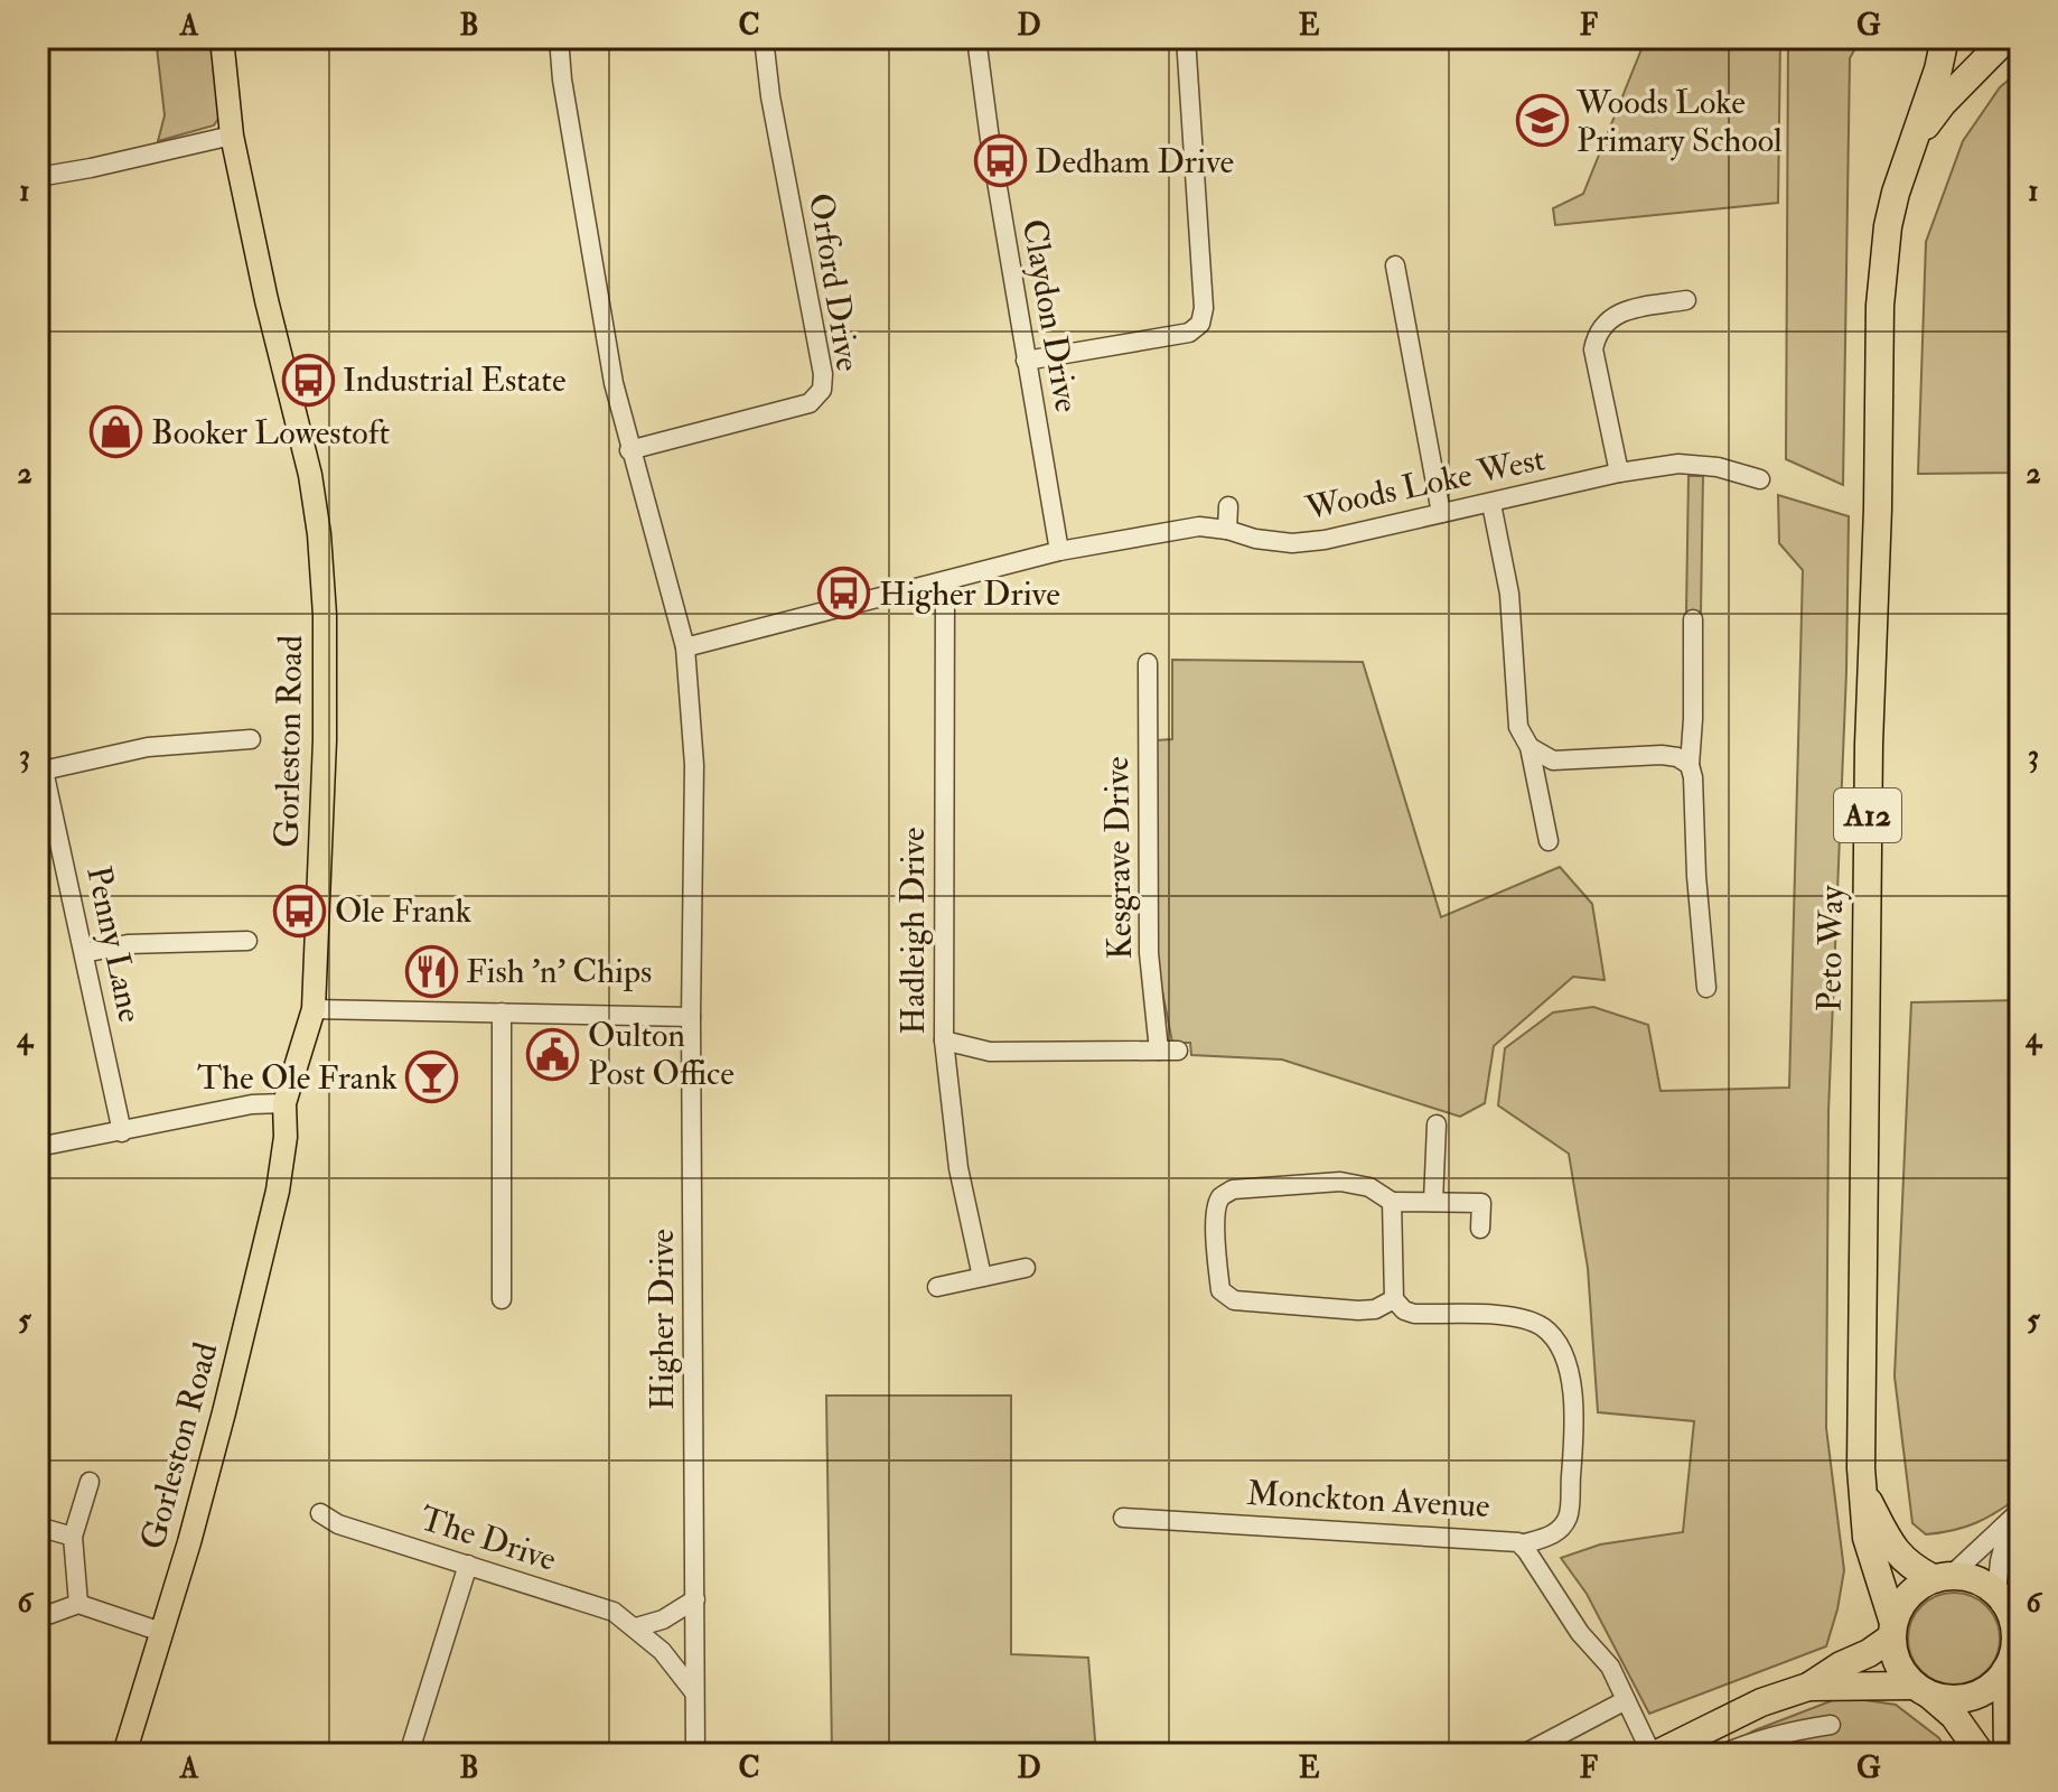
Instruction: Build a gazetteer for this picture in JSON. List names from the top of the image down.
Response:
{
  "streets": {
    "highway": ["A12", "Peto Way"],
    "main road": ["Gorleston Road"],
    "street": [
      "Orford Drive",
      "Claydon Drive",
      "Woods Loke West",
      "Kesgrave Drive",
      "Hadleigh Drive",
      "Penny Lane",
      "Higher Drive",
      "Monckton Avenue",
      "The Drive"
    ]
  },
  "crossings": [
    ["Orford Drive", "Higher Drive"],
    ["Claydon Drive", "Woods Loke West"],
    ["Woods Loke West", "Hadleigh Drive"],
    ["Woods Loke West", "Higher Drive"],
    ["Kesgrave Drive", "Hadleigh Drive"],
    ["Higher Drive", "The Drive"]
  ],
  "places": {
    "school or university": ["Woods Loke Primary School"],
    "bus stop": [
      "Dedham Drive",
      "Industrial Estate",
      "Higher Drive",
      "Ole Frank"
    ],
    "shop": ["Booker Lowestoft"],
    "restaurant": ["Fish 'n' Chips"],
    "public building": ["Oulton Post Office"],
    "bar": ["The Ole Frank"]
  },
  "grid": {
    "columns": [
      "A",
      "B",
      "C",
      "D",
      "E",
      "F",
      "G"
    ],
    "rows": [
      "1",
      "2",
      "3",
      "4",
      "5",
      "6"
    ]
  }
}
